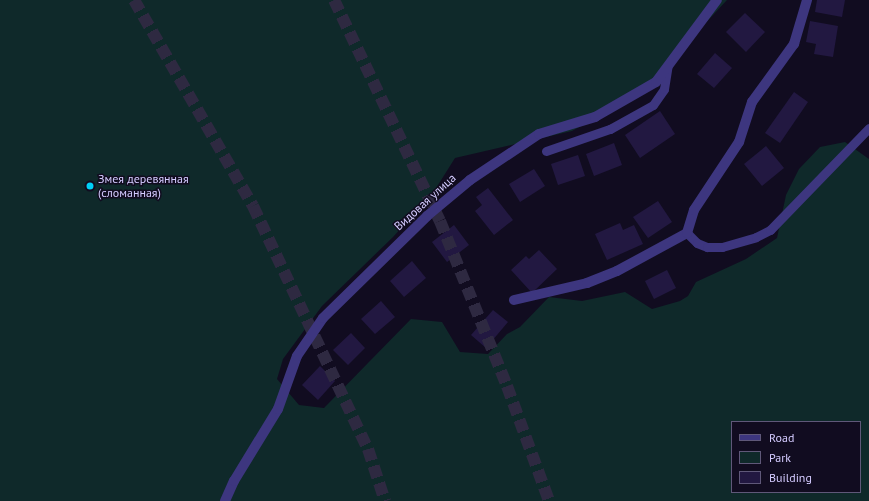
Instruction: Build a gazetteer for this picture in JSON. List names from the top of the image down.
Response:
{
  "streets": {
    "street": ["Видовая улица"]
  },
  "places": ["Змея деревянная (сломанная)"],
  "legend": ["Road", "Park", "Building"]
}
